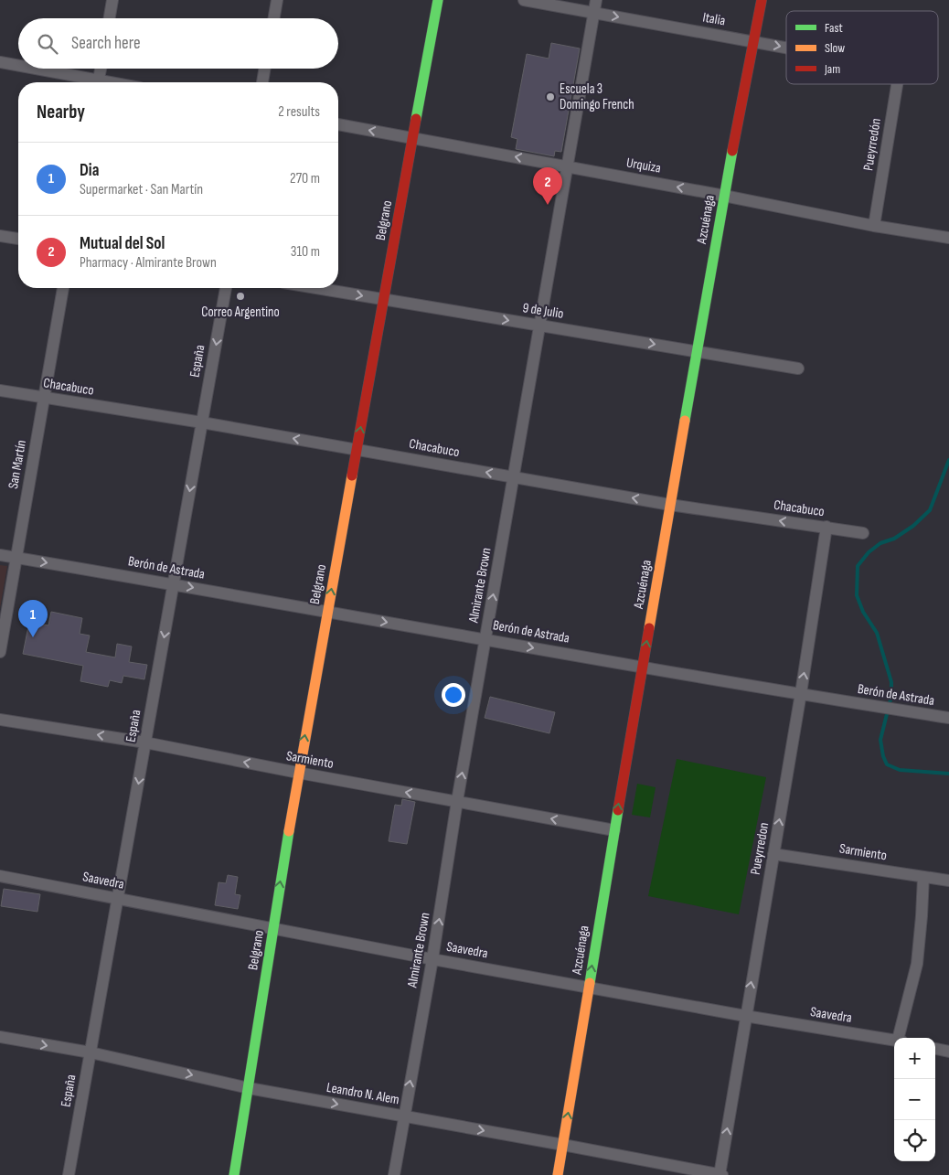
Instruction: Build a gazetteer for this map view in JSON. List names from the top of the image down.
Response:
{
  "streets": {
    "street": [
      "Italia",
      "Pueyrredón",
      "Urquiza",
      "Azcuénaga",
      "Belgrano",
      "9 de Julio",
      "España",
      "Chacabuco",
      "San Martín",
      "Berón de Astrada",
      "Almirante Brown",
      "Sarmiento",
      "Pueyrredon",
      "Saavedra",
      "Leandro N. Alem"
    ]
  },
  "crossings": [
    ["Italia", "Azcuénaga"],
    ["Italia", "Almirante Brown"],
    ["Pueyrredón", "Urquiza"],
    ["Urquiza", "Azcuénaga"],
    ["Urquiza", "Belgrano"],
    ["Urquiza", "Almirante Brown"],
    ["Azcuénaga", "9 de Julio"],
    ["Azcuénaga", "Chacabuco"],
    ["Azcuénaga", "Berón de Astrada"],
    ["Azcuénaga", "Sarmiento"],
    ["Azcuénaga", "Saavedra"],
    ["Azcuénaga", "Leandro N. Alem"],
    ["Belgrano", "9 de Julio"],
    ["Belgrano", "Chacabuco"],
    ["Belgrano", "Berón de Astrada"],
    ["Belgrano", "Sarmiento"],
    ["Belgrano", "Saavedra"],
    ["Belgrano", "Leandro N. Alem"],
    ["9 de Julio", "Almirante Brown"],
    ["España", "Chacabuco"],
    ["España", "Berón de Astrada"],
    ["España", "Sarmiento"],
    ["España", "Saavedra"],
    ["España", "Leandro N. Alem"],
    ["Chacabuco", "San Martín"],
    ["Chacabuco", "Almirante Brown"],
    ["Chacabuco", "Pueyrredon"],
    ["San Martín", "Berón de Astrada"],
    ["Berón de Astrada", "Almirante Brown"],
    ["Berón de Astrada", "Pueyrredon"],
    ["Almirante Brown", "Sarmiento"],
    ["Almirante Brown", "Saavedra"],
    ["Almirante Brown", "Leandro N. Alem"],
    ["Sarmiento", "Pueyrredon"],
    ["Pueyrredon", "Saavedra"],
    ["Pueyrredon", "Leandro N. Alem"]
  ],
  "one_way": [
    "Italia",
    "Urquiza",
    "Azcuénaga",
    "Belgrano",
    "9 de Julio",
    "España",
    "Chacabuco",
    "Berón de Astrada",
    "Almirante Brown",
    "Sarmiento",
    "Pueyrredon",
    "Leandro N. Alem"
  ],
  "places": ["Escuela 3 Domingo French", "Correo Argentino"],
  "legend": ["Fast", "Slow", "Jam"],
  "page": {
    "search": "Search here",
    "heading": ["Nearby", "2 results"],
    "list": [
      {
        "mark": "1",
        "name": "Dia",
        "note": "Supermarket · San Martín",
        "value": "270 m"
      },
      {
        "mark": "2",
        "name": "Mutual del Sol",
        "note": "Pharmacy · Almirante Brown",
        "value": "310 m"
      }
    ],
    "pins": ["2", "1"],
    "map_buttons": ["+", "−"]
  }
}
